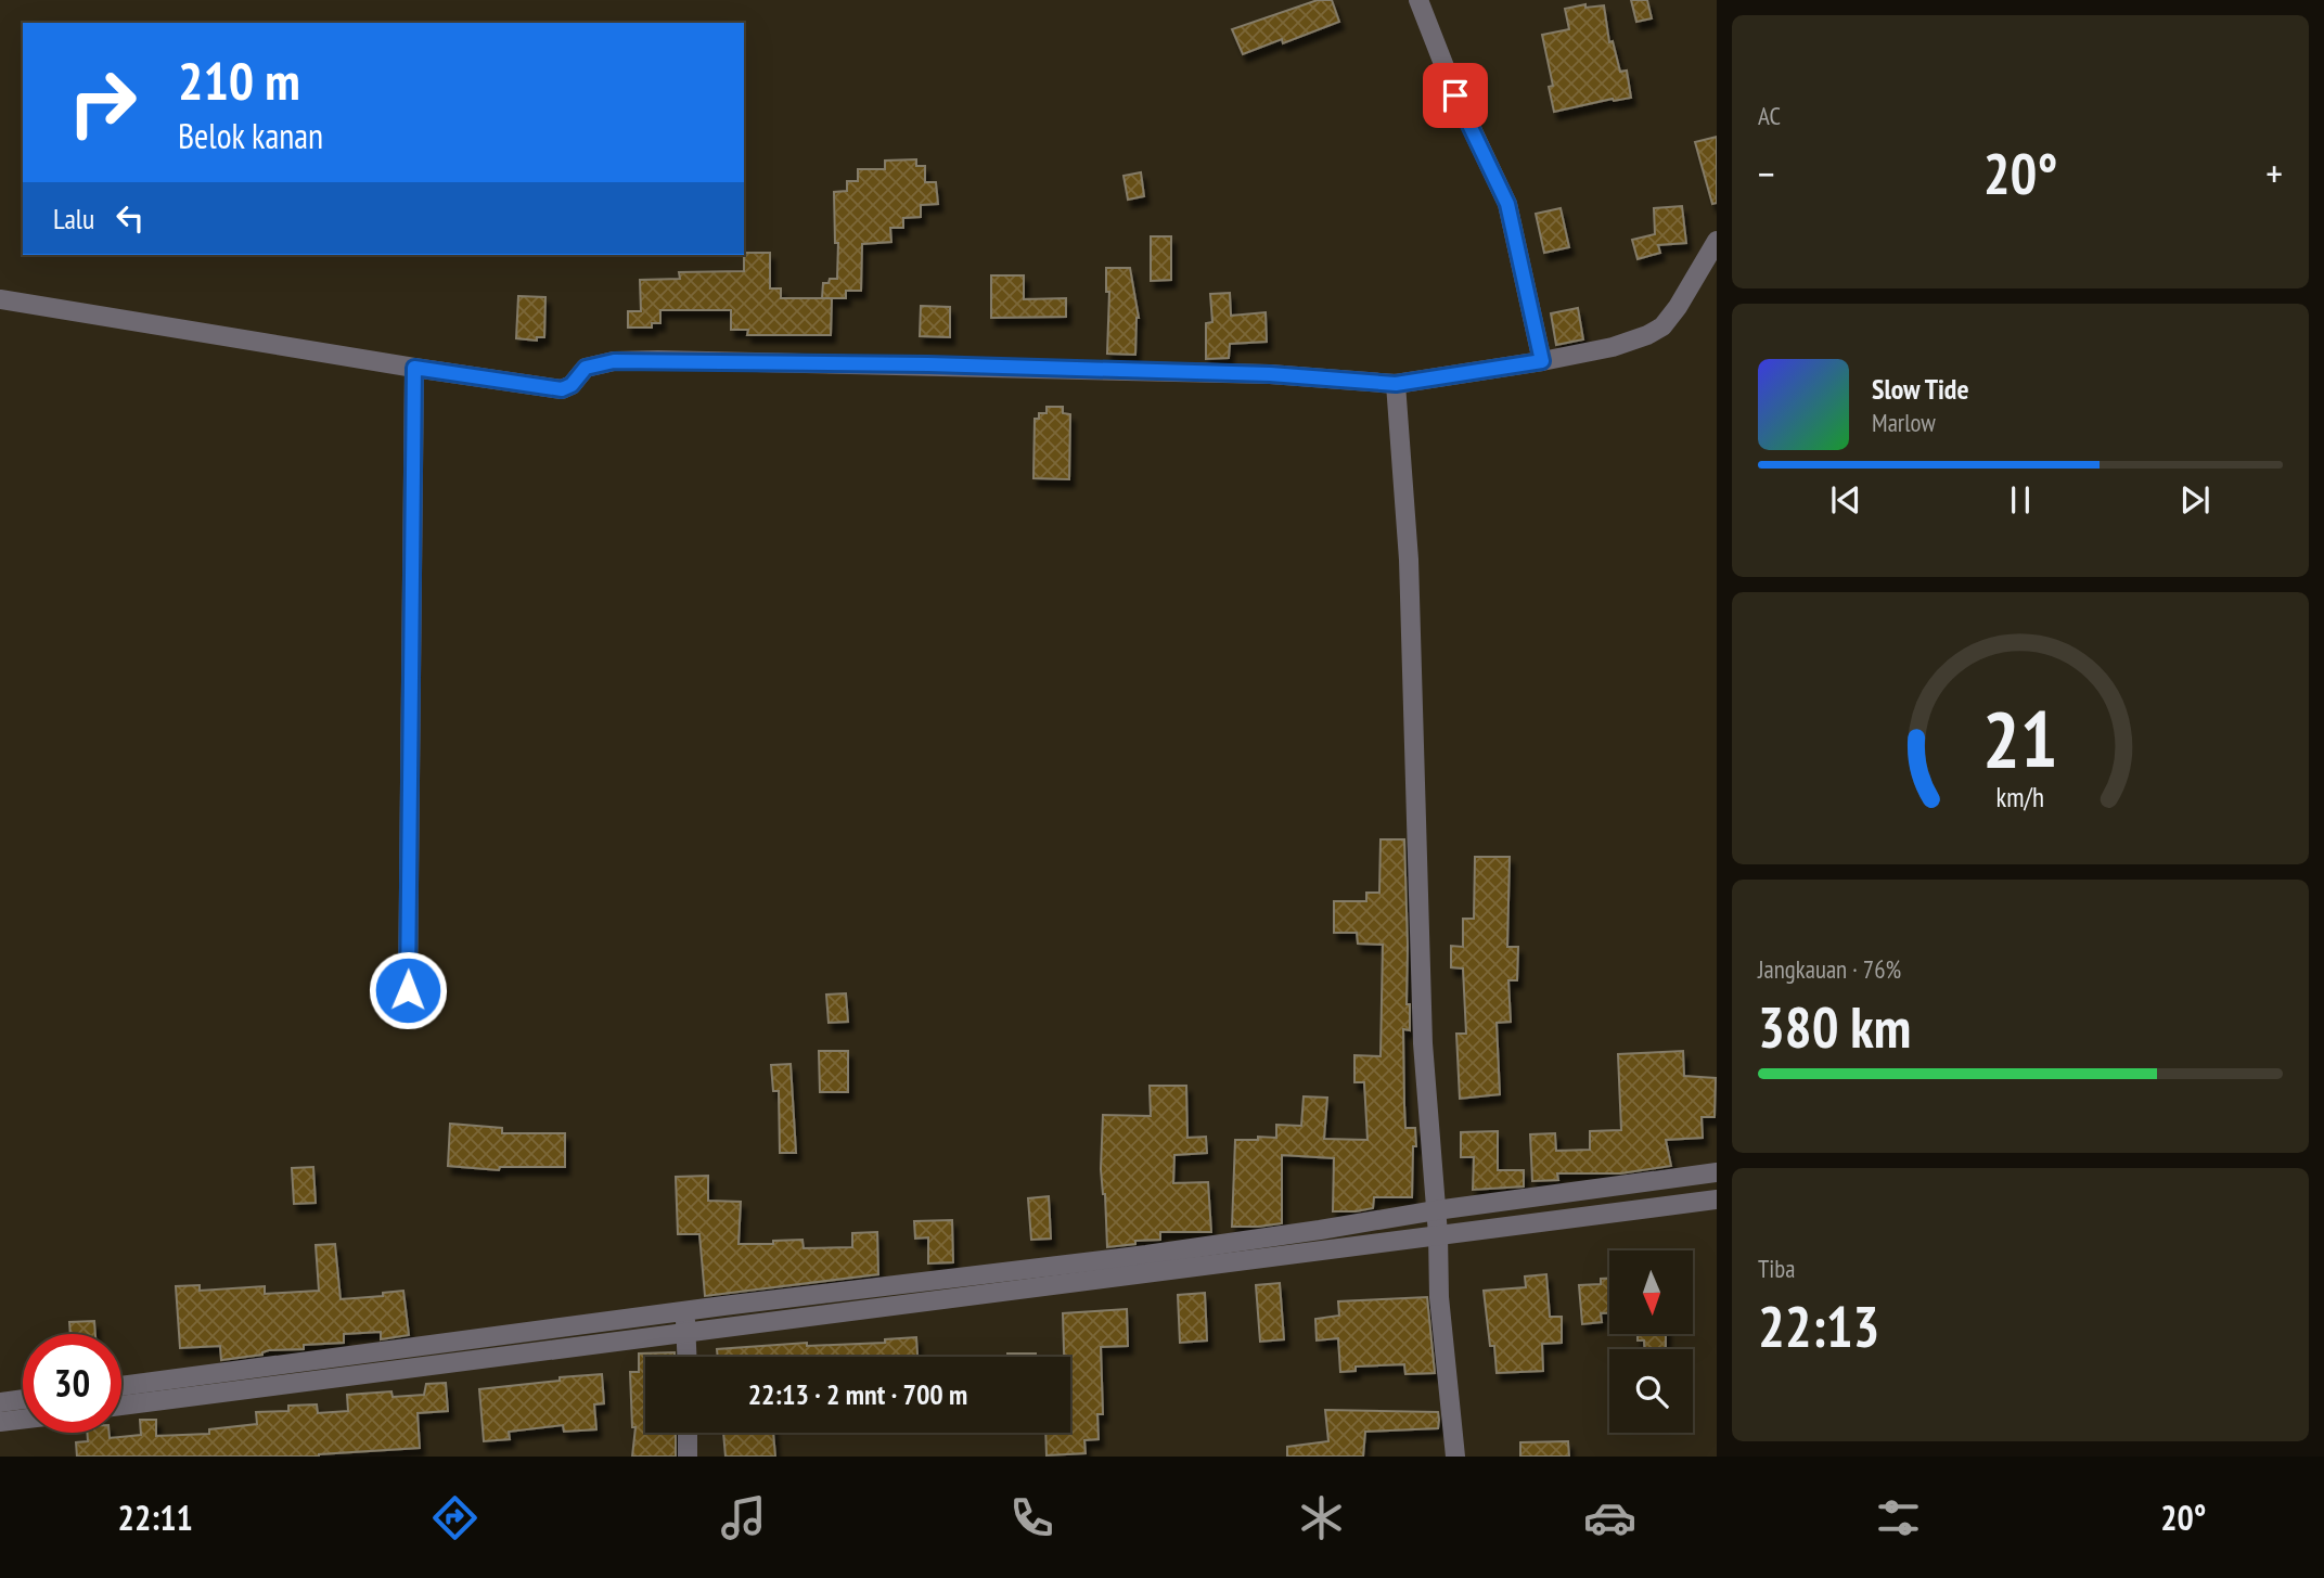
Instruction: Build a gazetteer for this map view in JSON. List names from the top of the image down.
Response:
{
  "north": "bottom",
  "page": {
    "tile": [
      "AC",
      ["Jangkauan · 76%", "380 km"],
      ["Tiba", "22:13"]
    ],
    "turn": ["210 m", "Belok kanan"],
    "heat": ["−", "20°", "+"],
    "then": "Lalu",
    "song": ["Slow Tide", "Marlow"],
    "limit": "30",
    "trip": "22:13 · 2 mnt · 700 m",
    "tabs": ["22:11", "20°"],
    "gauge": ["21", "km/h"]
  }
}
